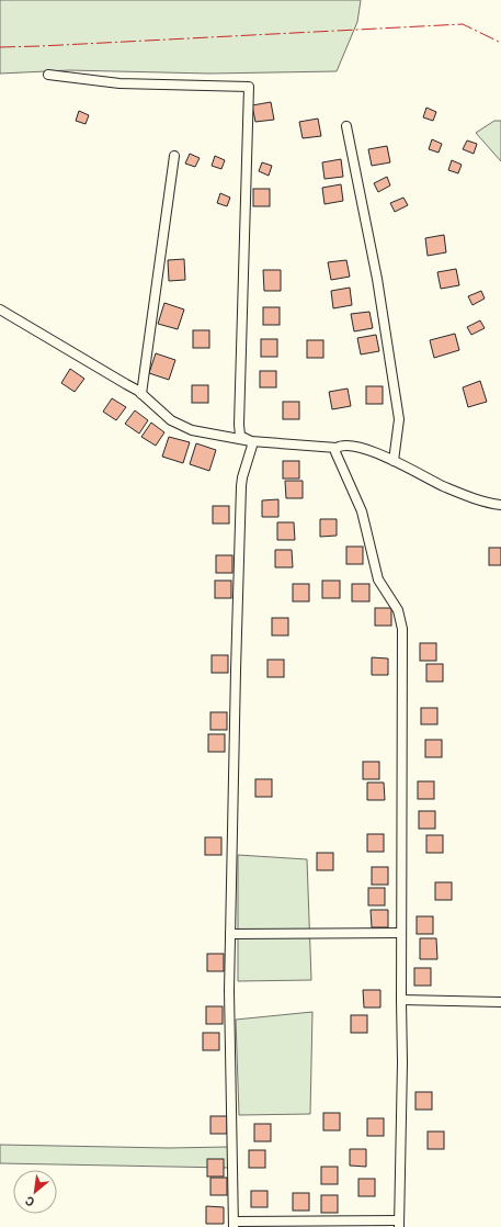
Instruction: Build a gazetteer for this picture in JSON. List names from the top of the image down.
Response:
{
  "north": "bottom left"
}
